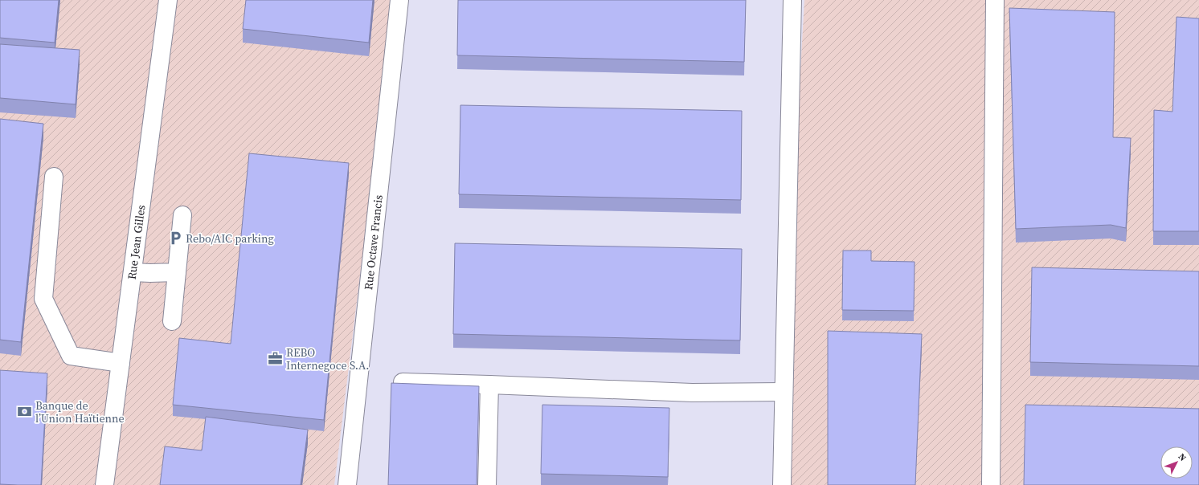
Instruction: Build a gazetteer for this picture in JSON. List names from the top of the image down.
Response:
{
  "streets": {
    "street": ["Rue Jean Gilles", "Rue Octave Francis"]
  },
  "places": {
    "parking": ["Rebo/AIC parking"],
    "office": ["REBO Internegoce S.A."],
    "bank": ["Banque de l’Union Haïtienne"]
  },
  "north": "top right"
}
